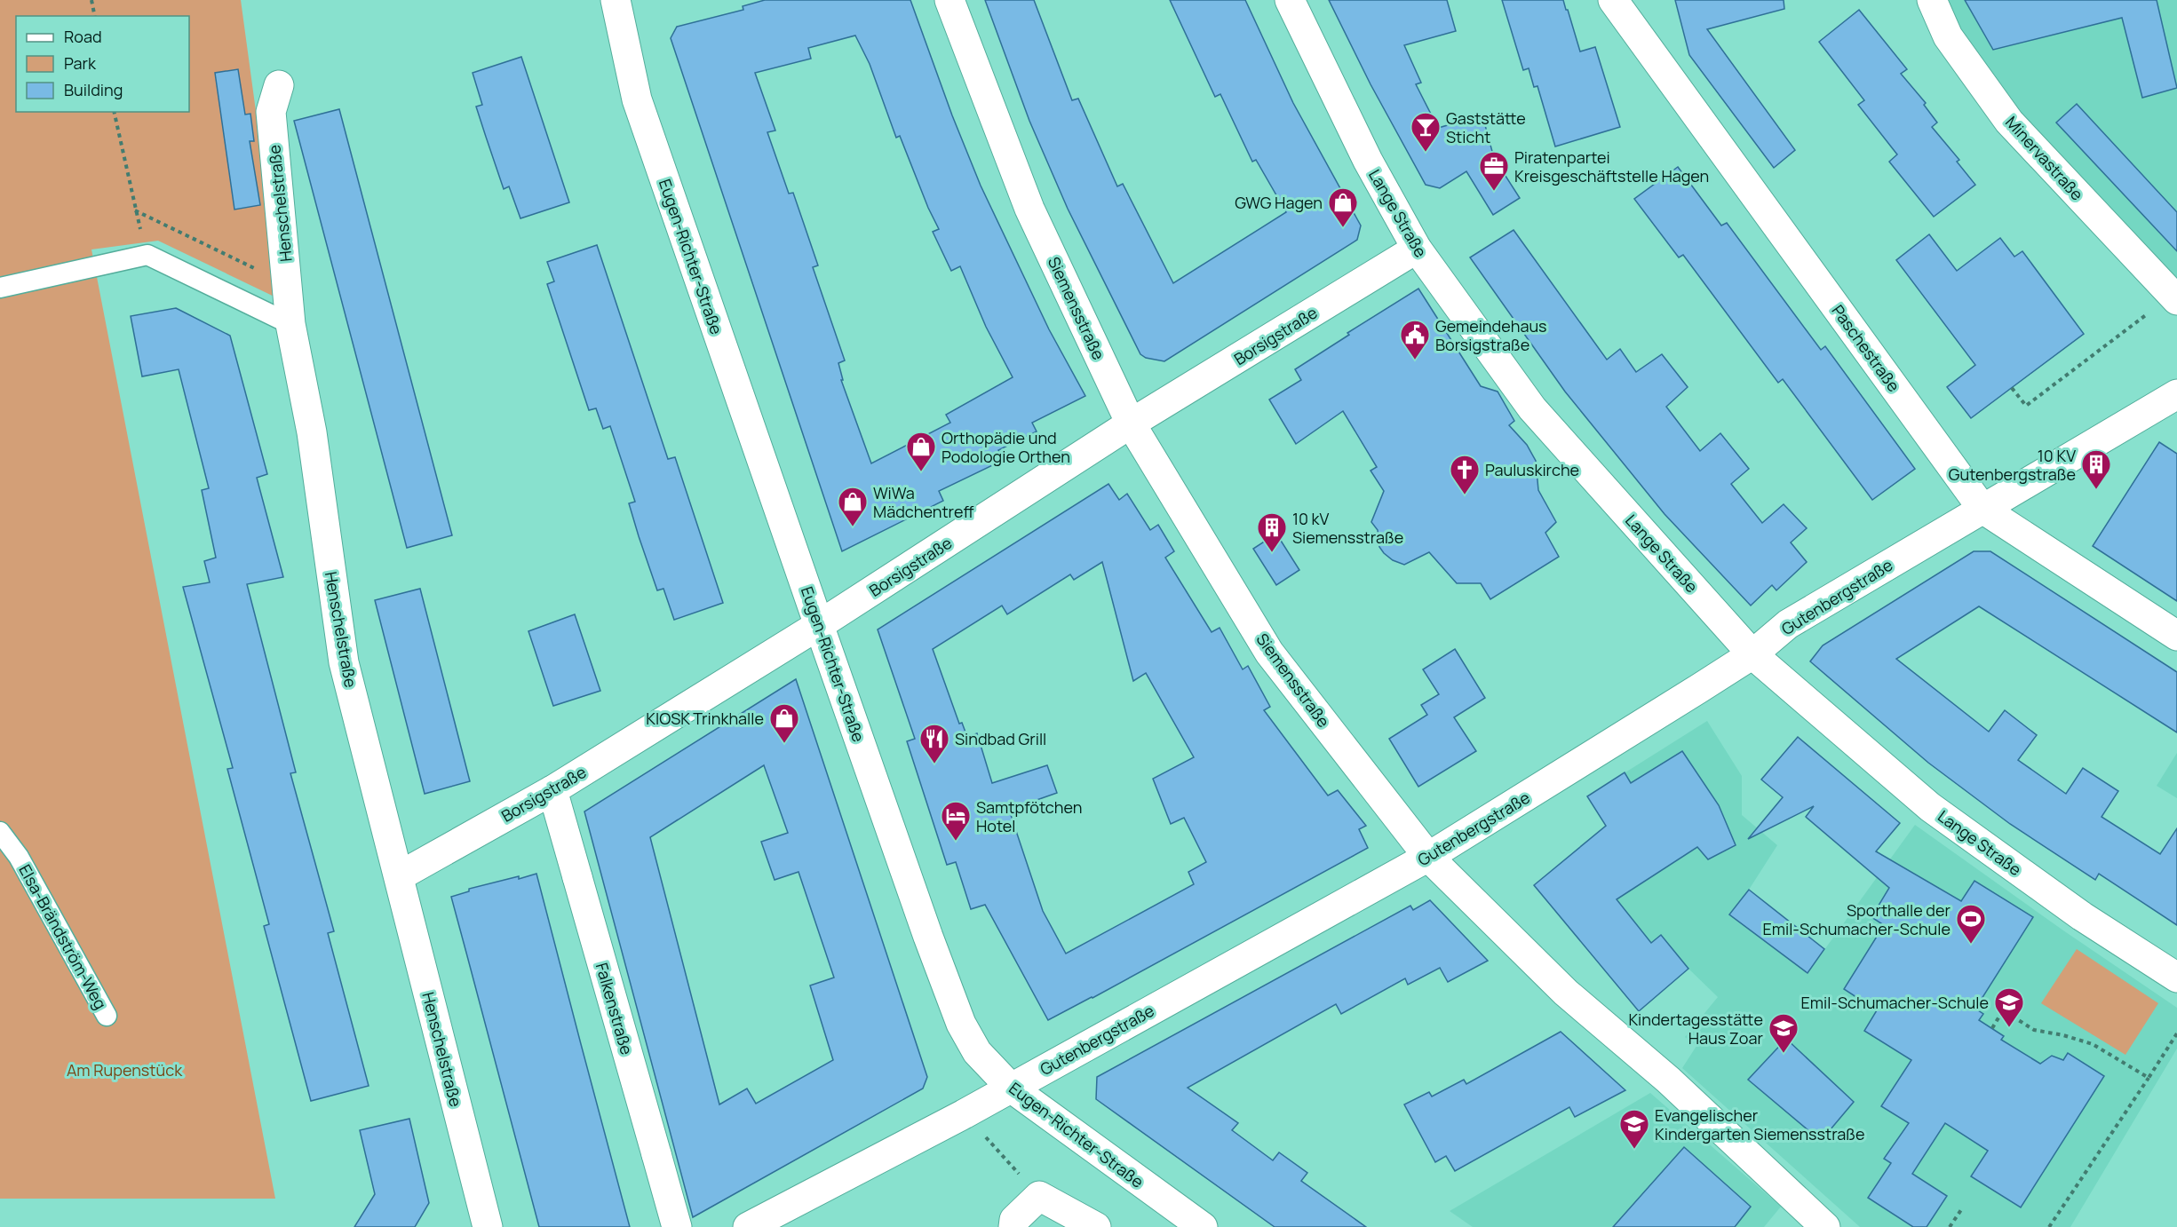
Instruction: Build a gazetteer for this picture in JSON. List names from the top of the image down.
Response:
{
  "streets": {
    "street": [
      "Minervastraße",
      "Henschelstraße",
      "Lange Straße",
      "Eugen-Richter-Straße",
      "Siemensstraße",
      "Borsigstraße",
      "Paschestraße",
      "Gutenbergstraße",
      "Falkenstraße"
    ],
    "lane": ["Elsa-Brändström-Weg"]
  },
  "crossings": [
    ["Henschelstraße", "Borsigstraße"],
    ["Lange Straße", "Borsigstraße"],
    ["Lange Straße", "Gutenbergstraße"],
    ["Eugen-Richter-Straße", "Borsigstraße"],
    ["Eugen-Richter-Straße", "Gutenbergstraße"],
    ["Siemensstraße", "Borsigstraße"],
    ["Siemensstraße", "Gutenbergstraße"],
    ["Borsigstraße", "Falkenstraße"],
    ["Paschestraße", "Gutenbergstraße"]
  ],
  "parks": ["Am Rupenstück"],
  "places": {
    "bar": ["Gaststätte Sticht"],
    "office": ["Piratenpartei Kreisgeschäftstelle Hagen"],
    "shop": [
      "GWG Hagen",
      "Orthopädie und Podologie Orthen",
      "WiWa Mädchentreff",
      "KIOSK Trinkhalle"
    ],
    "public building": ["Gemeindehaus Borsigstraße"],
    "building": ["10 KV Gutenbergstraße", "10 kV Siemensstraße"],
    "church": ["Pauluskirche"],
    "restaurant": ["Sindbad Grill"],
    "hotel": ["Samtpfötchen Hotel"],
    "sports": ["Sporthalle der Emil-Schumacher-Schule"],
    "school or university": ["Emil-Schumacher-Schule", "Kindertagesstätte Haus Zoar", "Evangelischer Kindergarten Siemensstraße"]
  },
  "legend": ["Road", "Park", "Building"]
}
